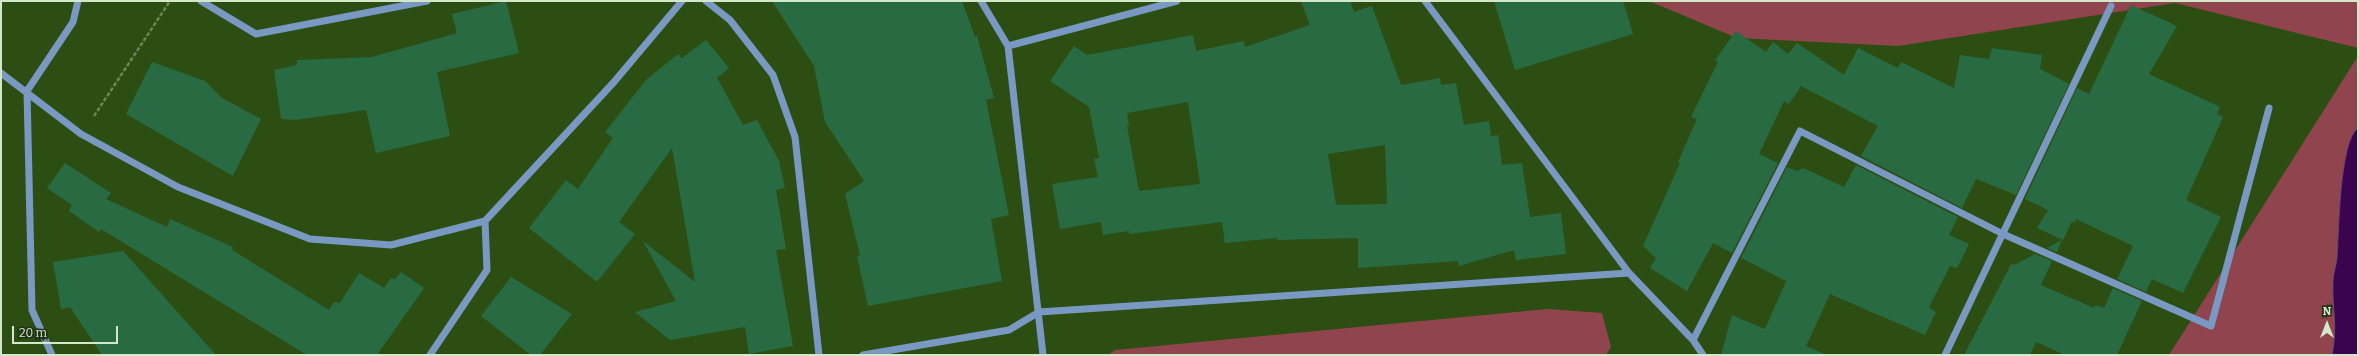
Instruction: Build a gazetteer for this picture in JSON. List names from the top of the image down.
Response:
{
  "scale_bar": "20 m",
  "north": "top"
}
